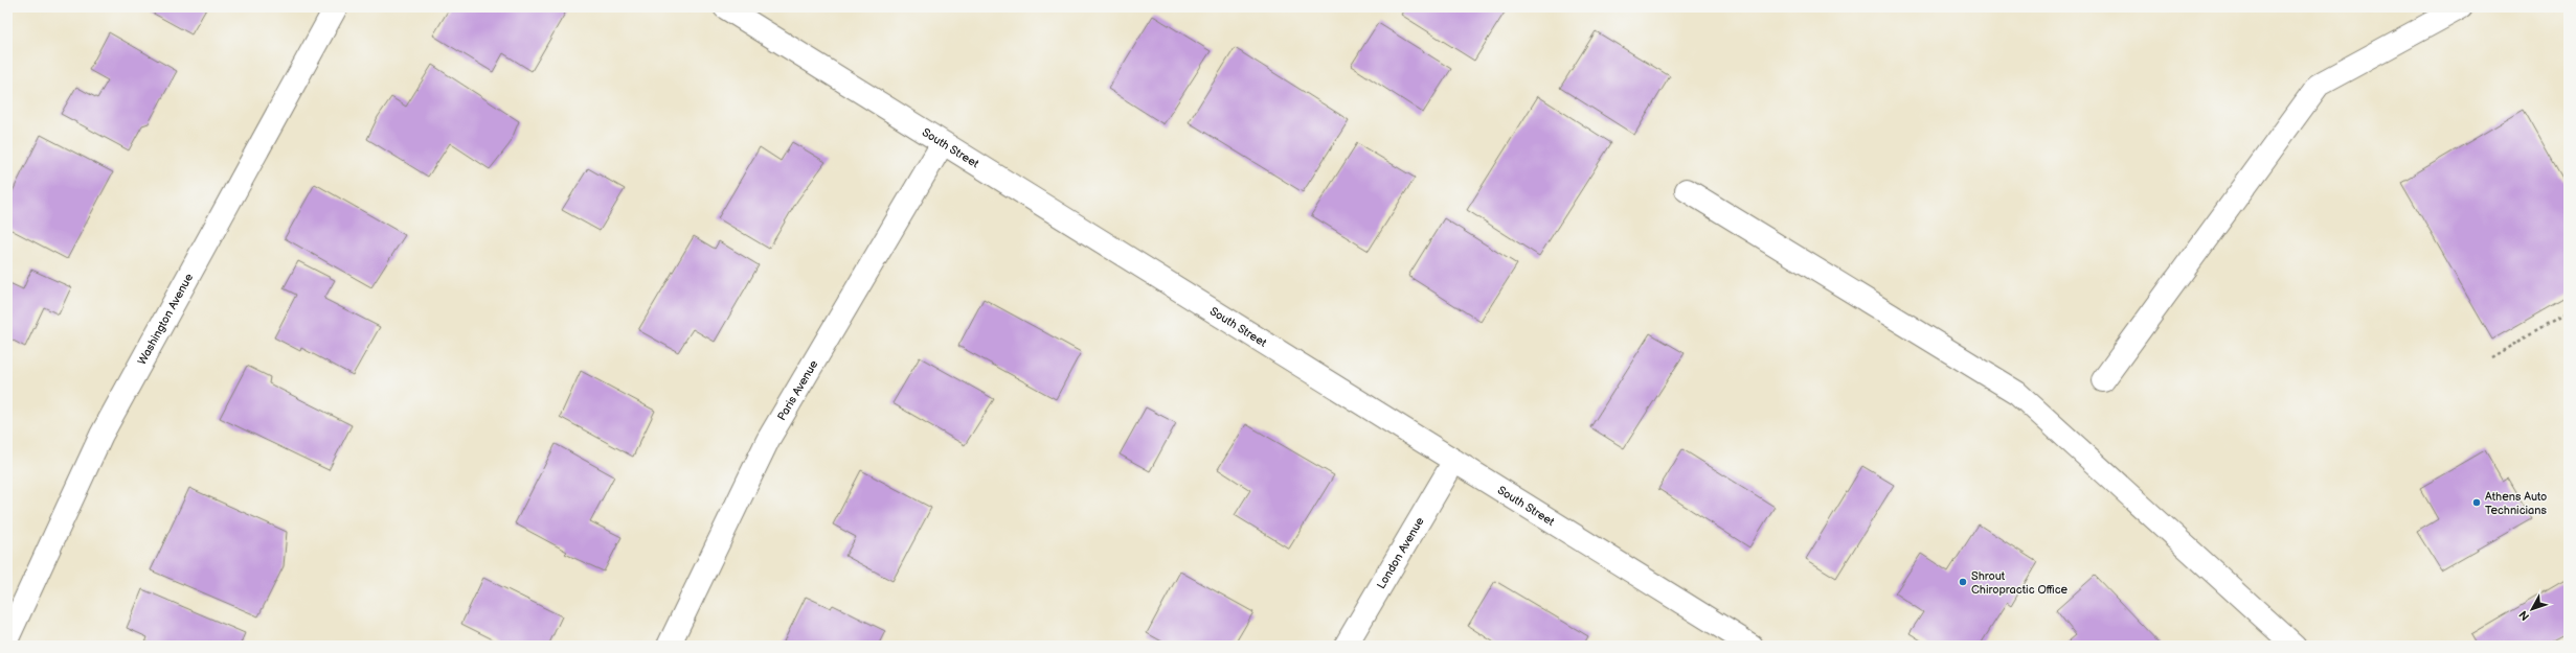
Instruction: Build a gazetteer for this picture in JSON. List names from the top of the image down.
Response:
{
  "streets": {
    "street": [
      "South Street",
      "Washington Avenue",
      "Paris Avenue",
      "London Avenue"
    ]
  },
  "crossings": [
    ["South Street", "Paris Avenue"],
    ["South Street", "London Avenue"]
  ],
  "places": ["Athens Auto Technicians", "Shrout Chiropractic Office"],
  "north": "bottom left"
}
